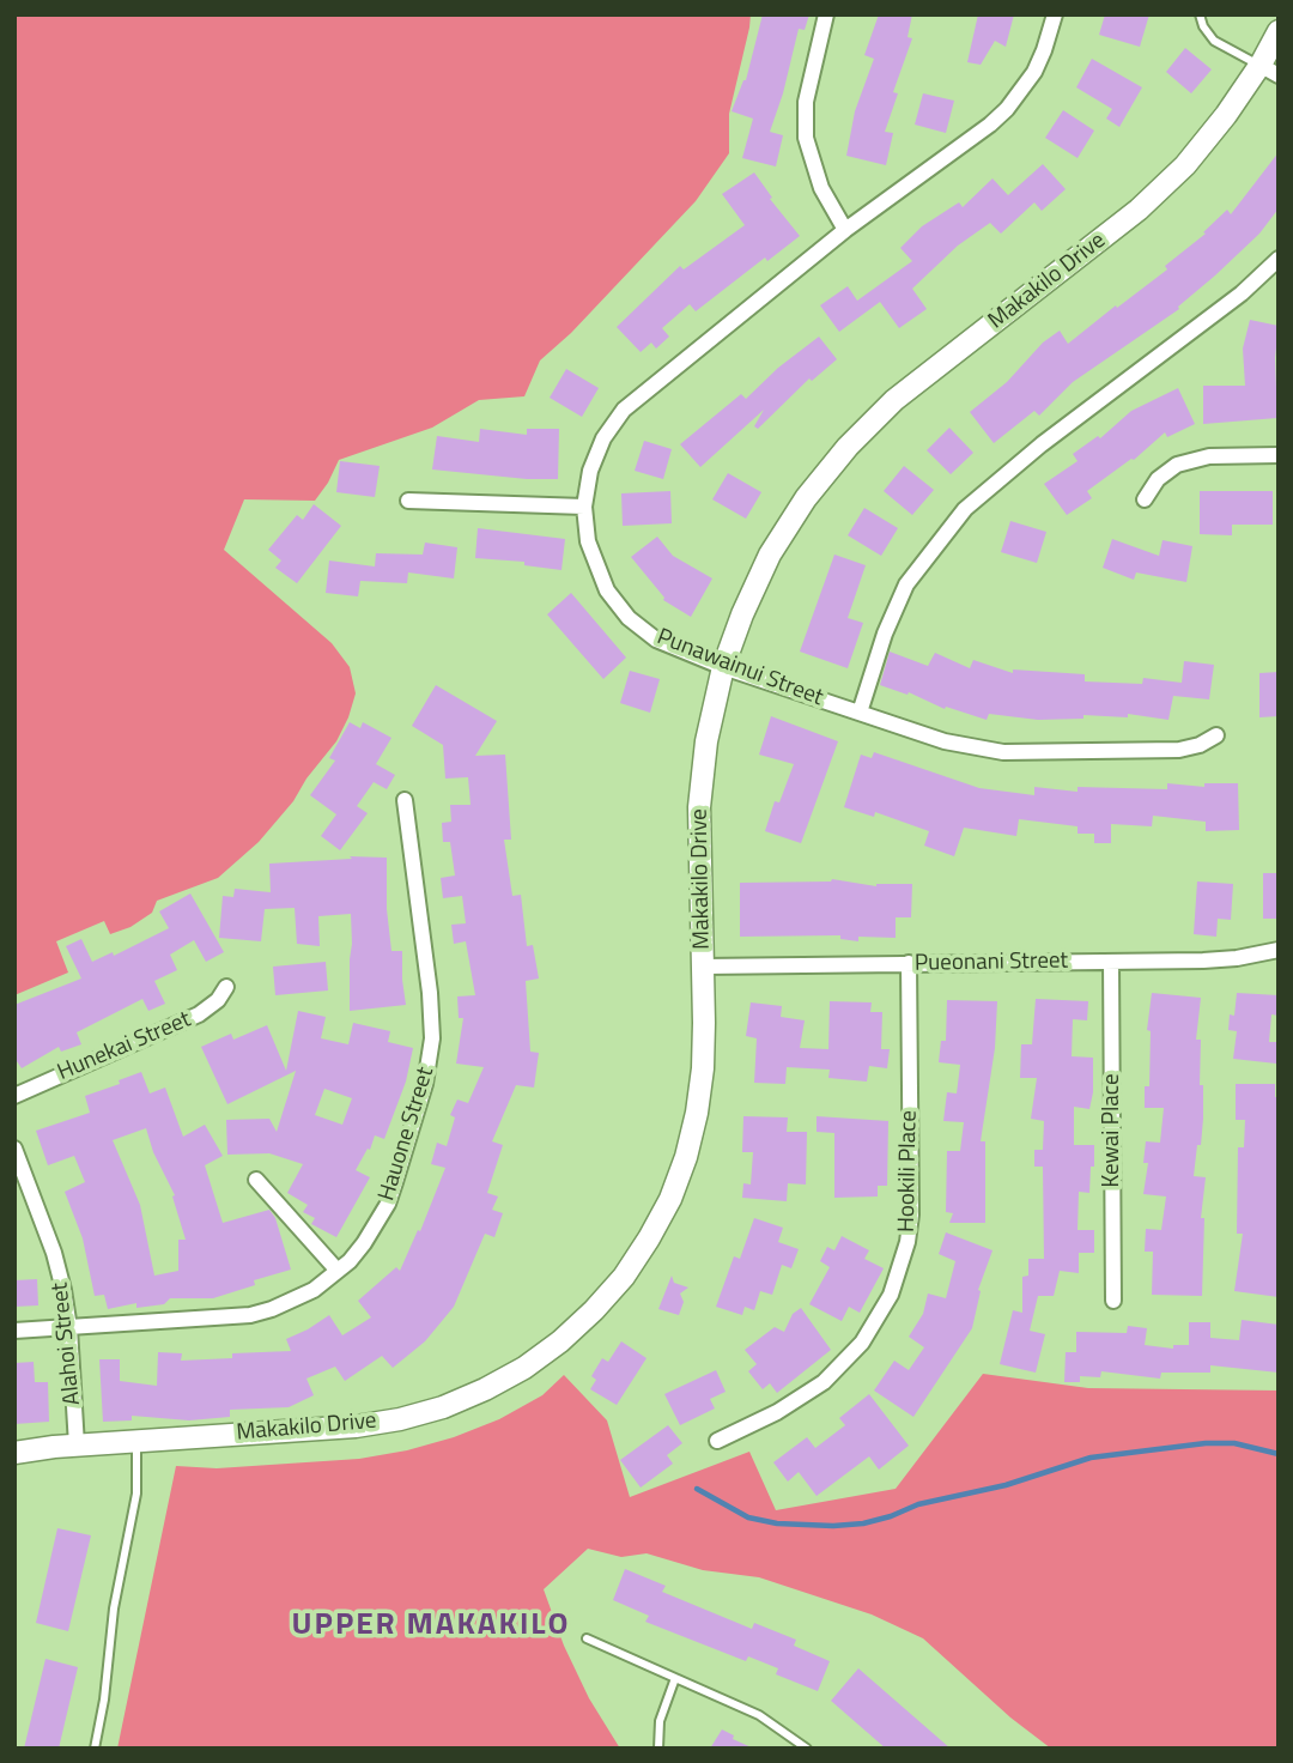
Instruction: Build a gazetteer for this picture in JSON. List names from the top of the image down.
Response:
{
  "streets": {
    "street": [
      "Makakilo Drive",
      "Punawainui Street",
      "Pueonani Street",
      "Hunekai Street",
      "Kewai Place",
      "Hauone Street",
      "Hookili Place",
      "Alahoi Street"
    ]
  },
  "crossings": [
    ["Makakilo Drive", "Punawainui Street"],
    ["Makakilo Drive", "Pueonani Street"],
    ["Makakilo Drive", "Alahoi Street"],
    ["Pueonani Street", "Kewai Place"],
    ["Pueonani Street", "Hookili Place"],
    ["Hauone Street", "Alahoi Street"]
  ],
  "districts": ["UPPER MAKAKILO"]
}
